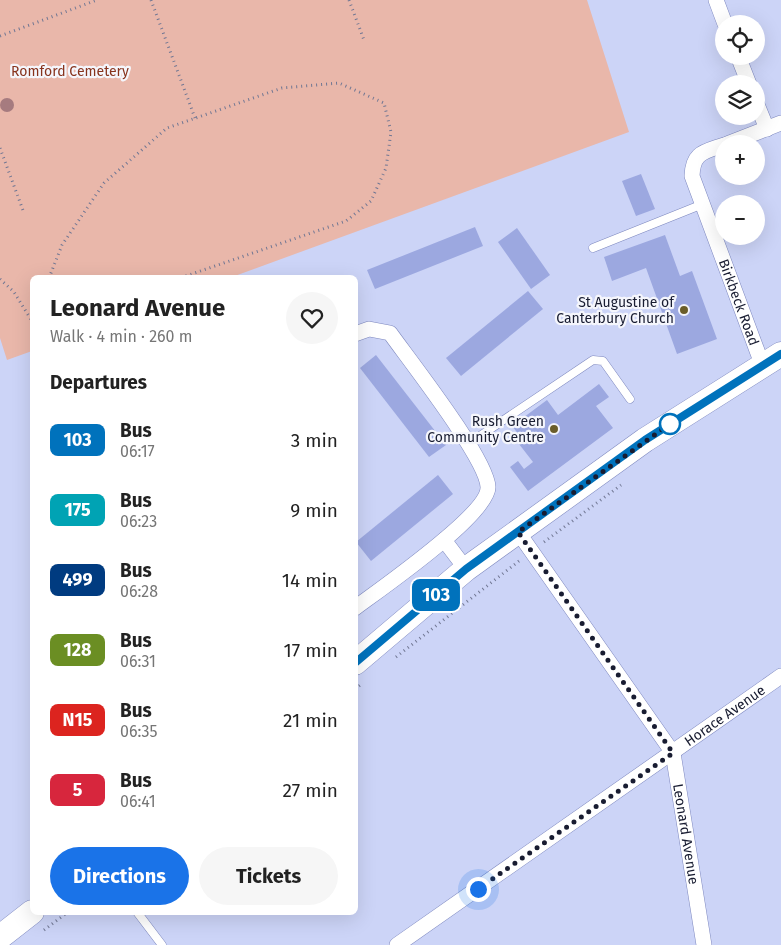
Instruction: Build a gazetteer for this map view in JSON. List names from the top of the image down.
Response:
{
  "streets": {
    "street": ["Birkbeck Road", "Horace Avenue", "Leonard Avenue"]
  },
  "crossings": [
    ["Horace Avenue", "Leonard Avenue"]
  ],
  "parks": ["Romford Cemetery"],
  "places": ["St Augustine of Canterbury Church", "Rush Green Community Centre"],
  "lines": ["bus line 103"],
  "page": {
    "on_map": "103",
    "map_buttons": ["+", "−"],
    "heading": [
      ["Leonard Avenue", "Walk · 4 min · 260 m"],
      "Departures"
    ],
    "list": [
      {
        "mark": "103",
        "name": "Bus",
        "note": "06:17",
        "value": "3 min"
      },
      {
        "mark": "175",
        "name": "Bus",
        "note": "06:23",
        "value": "9 min"
      },
      {
        "mark": "499",
        "name": "Bus",
        "note": "06:28",
        "value": "14 min"
      },
      {
        "mark": "128",
        "name": "Bus",
        "note": "06:31",
        "value": "17 min"
      },
      {
        "mark": "N15",
        "name": "Bus",
        "note": "06:35",
        "value": "21 min"
      },
      {
        "mark": "5",
        "name": "Bus",
        "note": "06:41",
        "value": "27 min"
      }
    ],
    "buttons": ["Directions", "Tickets"]
  }
}
